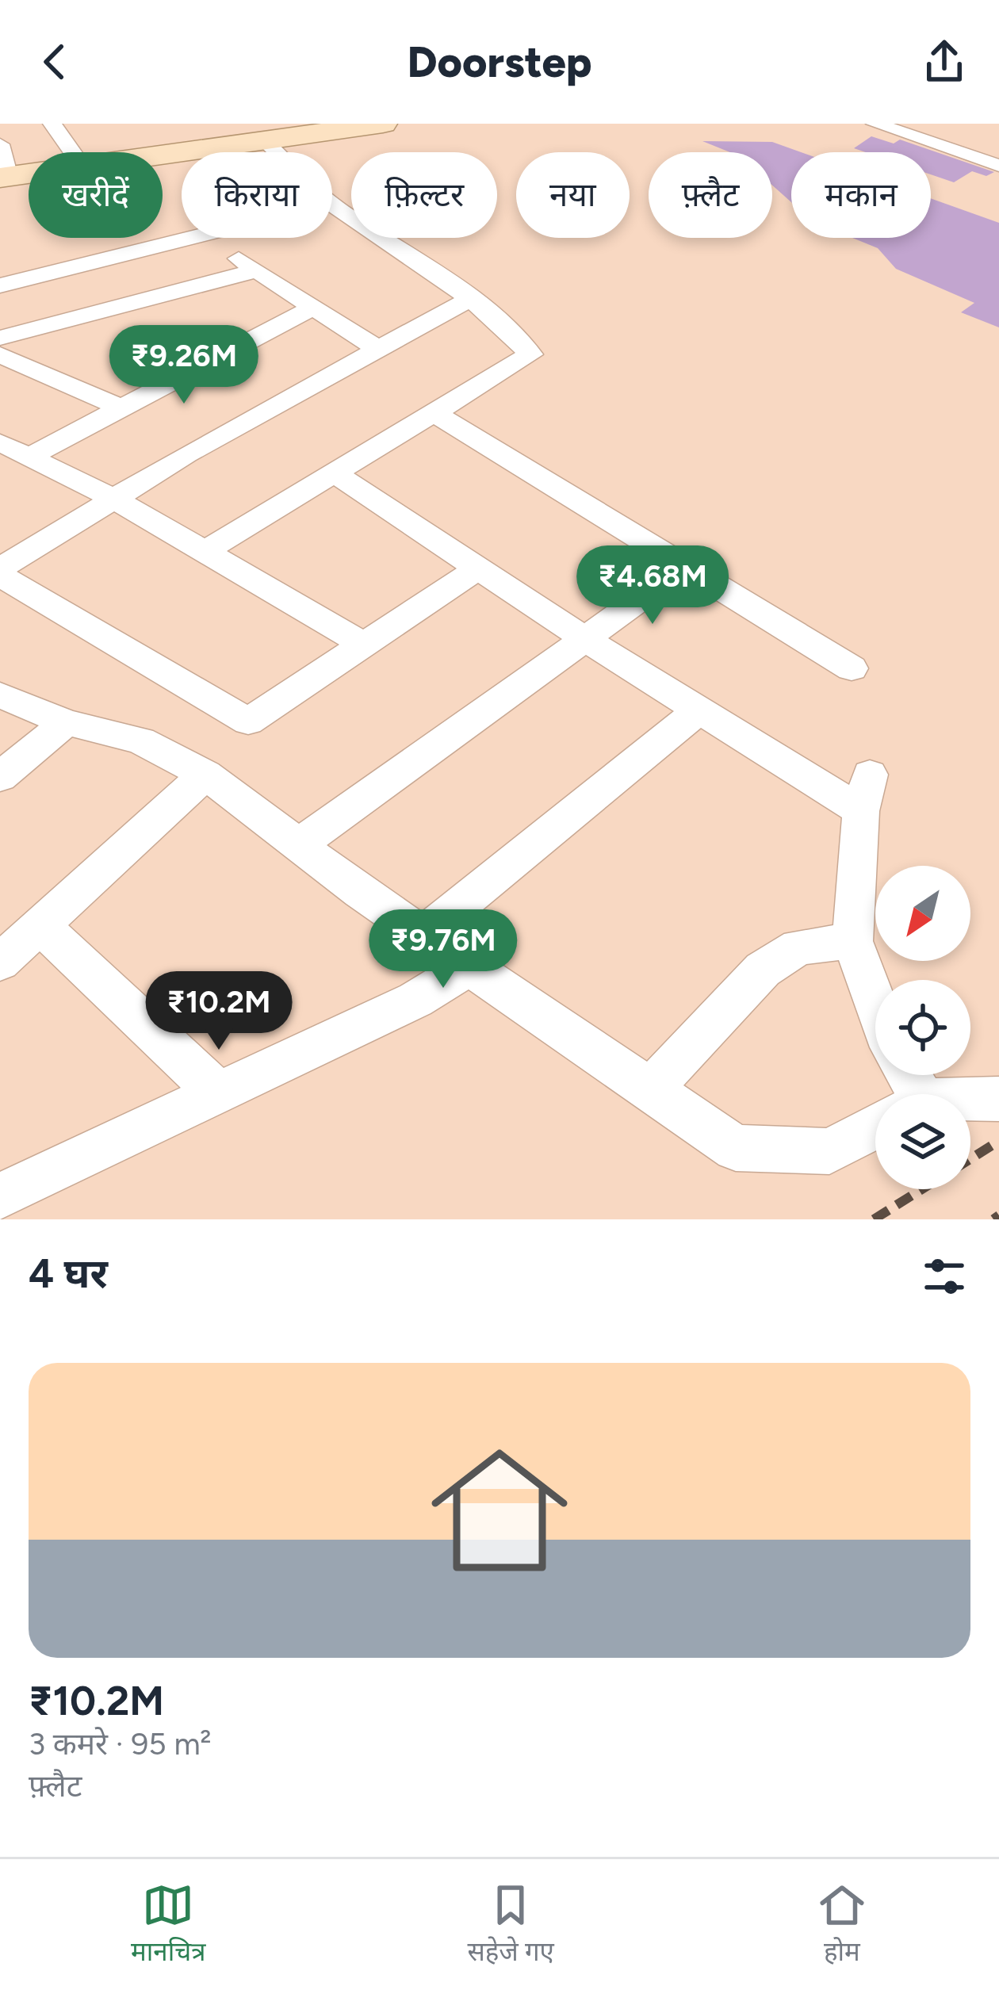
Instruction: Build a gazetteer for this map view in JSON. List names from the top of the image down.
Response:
{
  "north": "bottom left",
  "page": {
    "header": "Doorstep",
    "chip": [
      "खरीदें",
      "किराया",
      "फ़िल्टर",
      "नया",
      "फ़्लैट",
      "मकान"
    ],
    "price": [
      "₹9.26M",
      "₹4.68M",
      "₹9.76M",
      "₹10.2M"
    ],
    "heading": "4 घर",
    "list": [
      {
        "name": "₹10.2M",
        "note": "3 कमरे · 95 m² · फ़्लैट"
      }
    ],
    "tabs": ["मानचित्र", "सहेजे गए", "होम"]
  }
}
